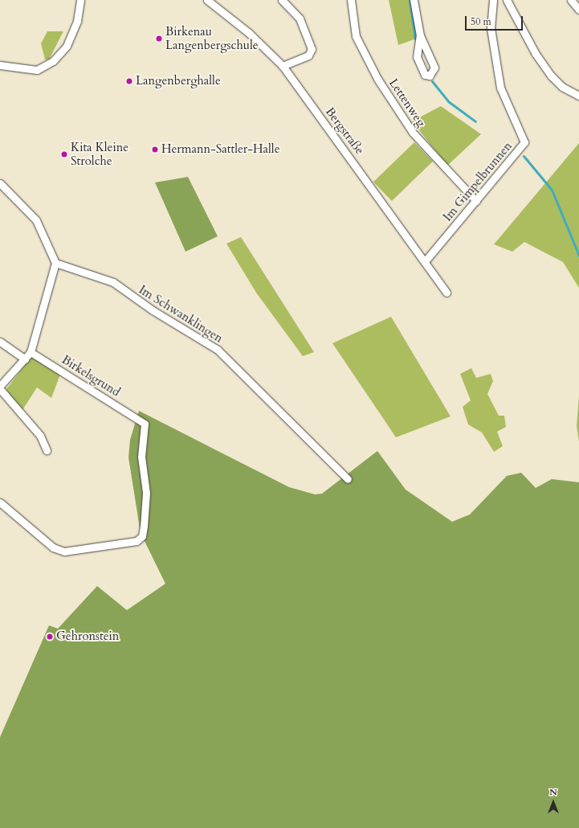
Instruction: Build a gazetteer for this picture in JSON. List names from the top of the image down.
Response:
{
  "streets": {
    "street": [
      "Lettenweg",
      "Bergstraße",
      "Im Gimpelbrunnen",
      "Im Schwanklingen",
      "Birkelsgrund"
    ]
  },
  "crossings": [
    ["Lettenweg", "Im Gimpelbrunnen"],
    ["Bergstraße", "Im Gimpelbrunnen"]
  ],
  "places": [
    "Birkenau Langenbergschule",
    "Langenberghalle",
    "Hermann-Sattler-Halle",
    "Kita Kleine Strolche",
    "Gehronstein"
  ],
  "scale_bar": "50 m",
  "north": "top"
}
